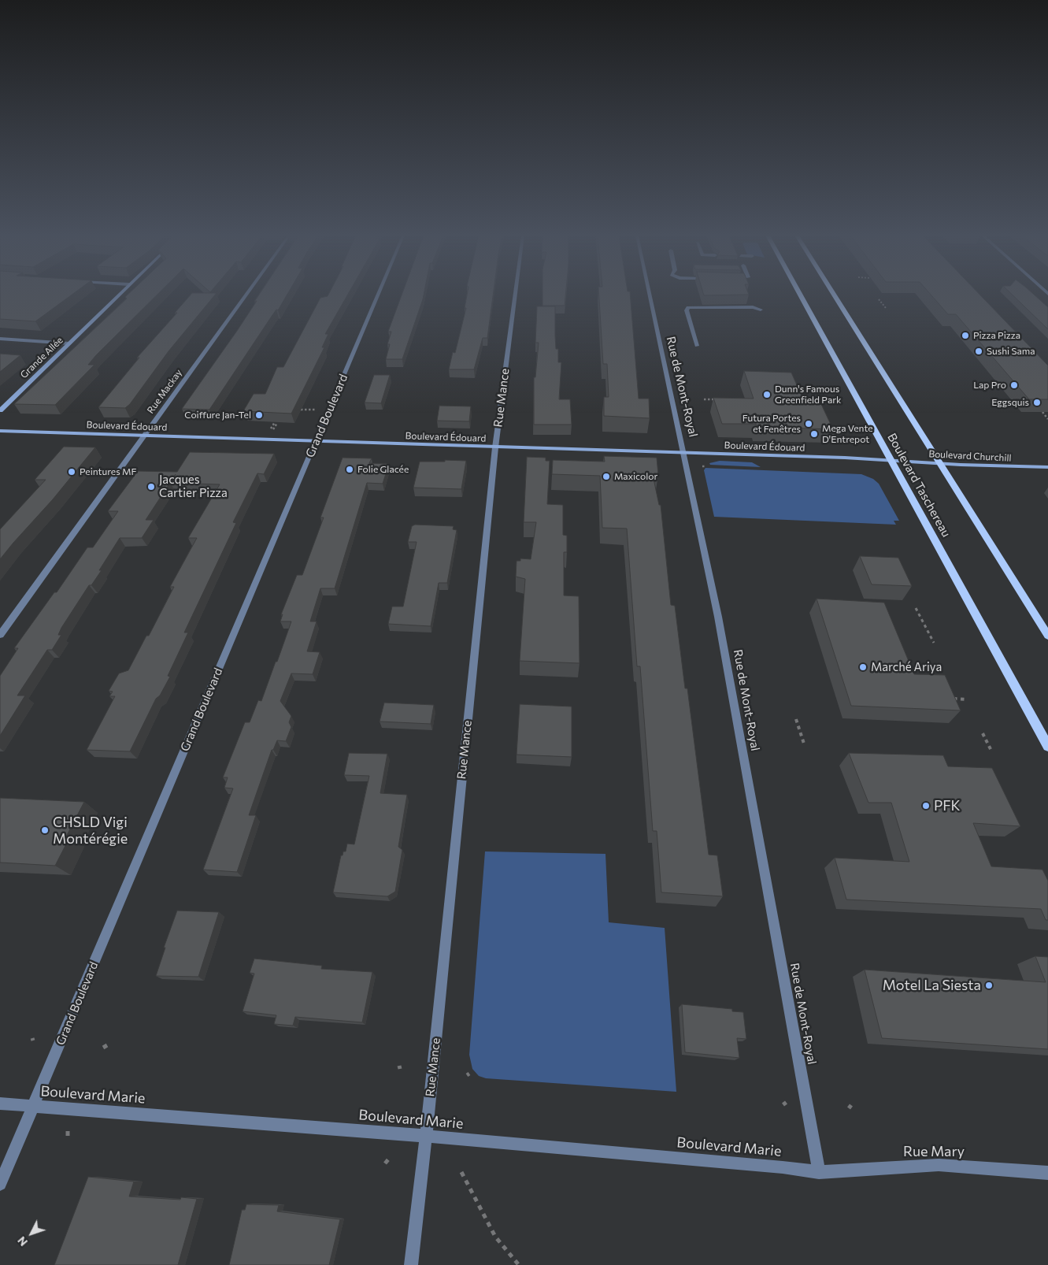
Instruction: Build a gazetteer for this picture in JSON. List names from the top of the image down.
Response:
{
  "streets": {
    "main road": ["Boulevard Taschereau"],
    "street": [
      "Grande Allée",
      "Rue de Mont-Royal",
      "Rue Mackay",
      "Rue Mance",
      "Grand Boulevard",
      "Boulevard Édouard",
      "Boulevard Churchill",
      "Boulevard Marie",
      "Rue Mary"
    ]
  },
  "crossings": [
    ["Rue de Mont-Royal", "Boulevard Édouard"],
    ["Rue de Mont-Royal", "Boulevard Marie"],
    ["Rue de Mont-Royal", "Rue Mary"],
    ["Rue Mackay", "Boulevard Édouard"],
    ["Rue Mance", "Boulevard Édouard"],
    ["Rue Mance", "Boulevard Marie"],
    ["Grand Boulevard", "Boulevard Édouard"],
    ["Grand Boulevard", "Boulevard Marie"],
    ["Boulevard Édouard", "Boulevard Churchill"],
    ["Boulevard Édouard", "Boulevard Taschereau"],
    ["Boulevard Churchill", "Boulevard Taschereau"],
    ["Boulevard Marie", "Rue Mary"]
  ],
  "places": [
    "Pizza Pizza",
    "Sushi Sama",
    "Lap Pro",
    "Dunn's Famous Greenfield Park",
    "Eggsquis",
    "Coiffure Jan-Tel",
    "Futura Portes et Fenêtres",
    "Mega Vente D'Entrepot",
    "Folie Glacée",
    "Peintures MF",
    "Maxicolor",
    "Jacques Cartier Pizza",
    "Marché Ariya",
    "PFK",
    "CHSLD Vigi Montérégie",
    "Motel La Siesta"
  ],
  "north": "bottom left"
}
